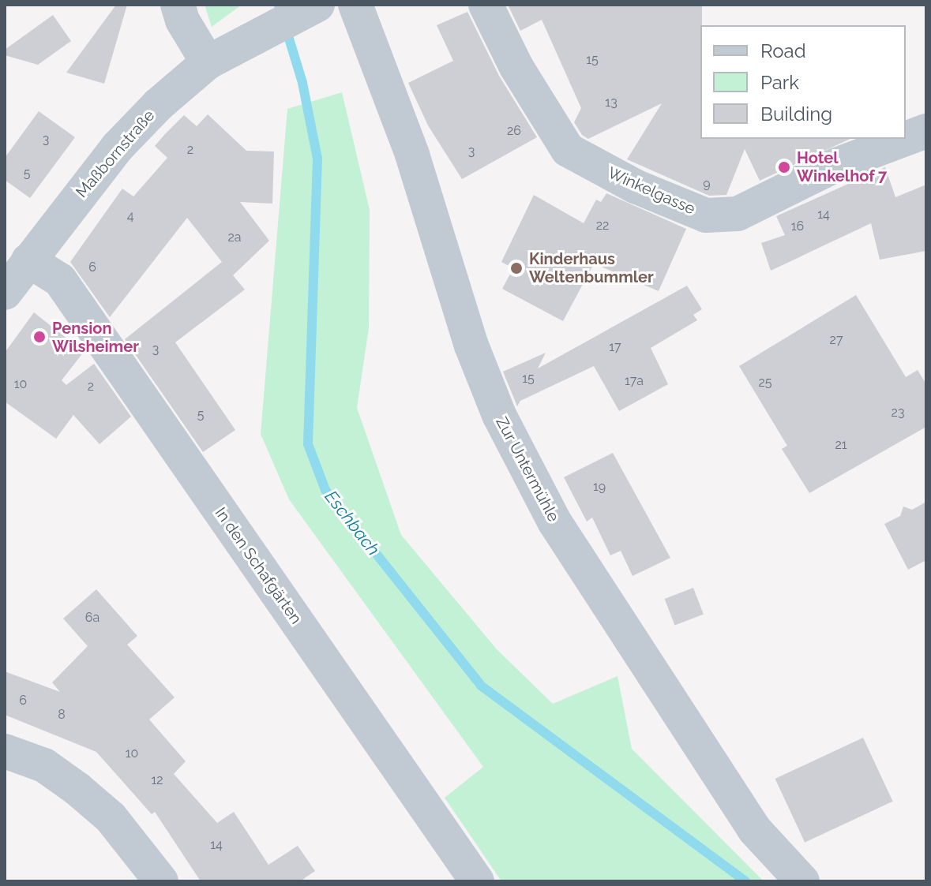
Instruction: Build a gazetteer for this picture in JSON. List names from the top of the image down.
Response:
{
  "streets": {
    "street": [
      "Maßbornstraße",
      "Winkelgasse",
      "Zur Untermühle",
      "In den Schafgärten"
    ]
  },
  "crossings": [
    ["Maßbornstraße", "In den Schafgärten"]
  ],
  "water": ["Eschbach"],
  "places": ["Hotel Winkelhof 7", "Kinderhaus Weltenbummler", "Pension Wilsheimer"],
  "house_numbers": [
    "15",
    "13",
    "26",
    "3",
    "2",
    "3",
    "5",
    "9",
    "14",
    "4",
    "22",
    "16",
    "2a",
    "6",
    "27",
    "17",
    "3",
    "15",
    "17a",
    "25",
    "10",
    "2",
    "23",
    "5",
    "21",
    "19",
    "6a",
    "6",
    "8",
    "10",
    "12",
    "14"
  ],
  "legend": ["Road", "Park", "Building"]
}
